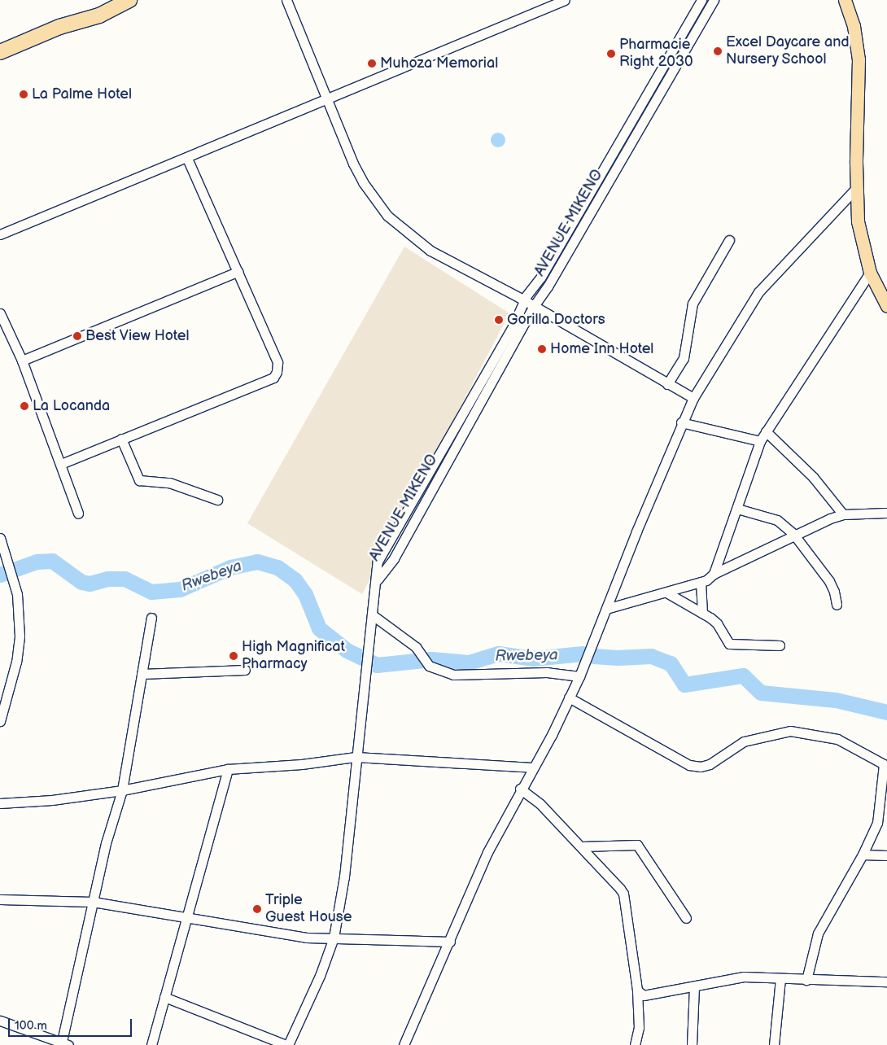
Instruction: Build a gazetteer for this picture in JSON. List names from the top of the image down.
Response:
{
  "streets": {
    "street": ["AVENUE MIKENO"]
  },
  "water": ["Rwebeya"],
  "places": [
    "Excel Daycare and Nursery School",
    "Pharmacie Right 2030",
    "Muhoza Memorial",
    "La Palme Hotel",
    "Gorilla Doctors",
    "Best View Hotel",
    "Home Inn Hotel",
    "La Locanda",
    "High Magnificat Pharmacy",
    "Triple Guest House"
  ],
  "scale_bar": "100 m"
}
